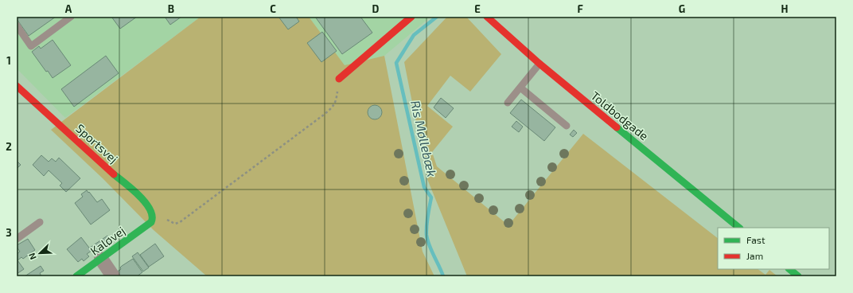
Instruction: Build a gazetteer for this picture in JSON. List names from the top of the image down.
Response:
{
  "streets": {
    "street": ["Toldbodgade", "Sportsvej", "Kaløvej"]
  },
  "crossings": [
    ["Sportsvej", "Kaløvej"]
  ],
  "water": ["Ris Møllebæk"],
  "legend": ["Fast", "Jam"],
  "north": "bottom left",
  "grid": {
    "columns": [
      "A",
      "B",
      "C",
      "D",
      "E",
      "F",
      "G",
      "H"
    ],
    "rows": ["1", "2", "3"]
  }
}
